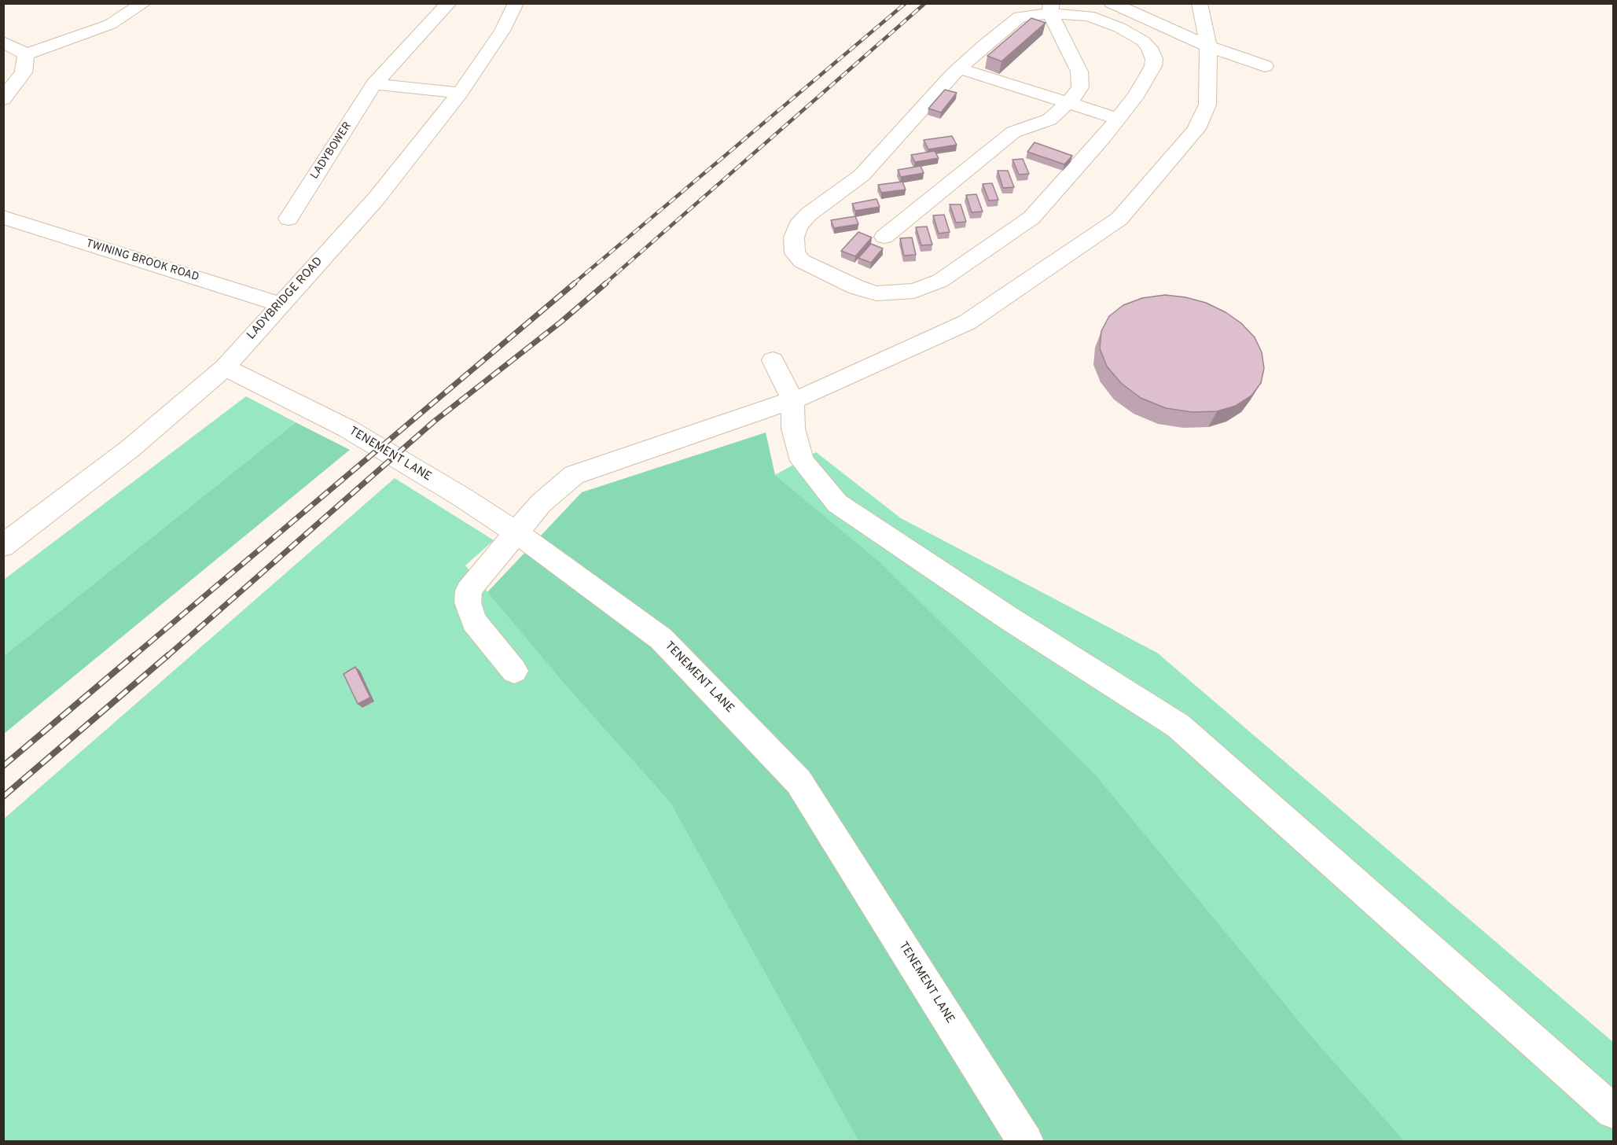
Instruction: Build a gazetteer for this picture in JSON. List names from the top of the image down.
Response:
{
  "streets": {
    "street": [
      "LADYBOWER",
      "TWINING BROOK ROAD",
      "LADYBRIDGE ROAD",
      "TENEMENT LANE"
    ]
  },
  "crossings": [
    ["TWINING BROOK ROAD", "LADYBRIDGE ROAD"],
    ["LADYBRIDGE ROAD", "TENEMENT LANE"]
  ]
}
